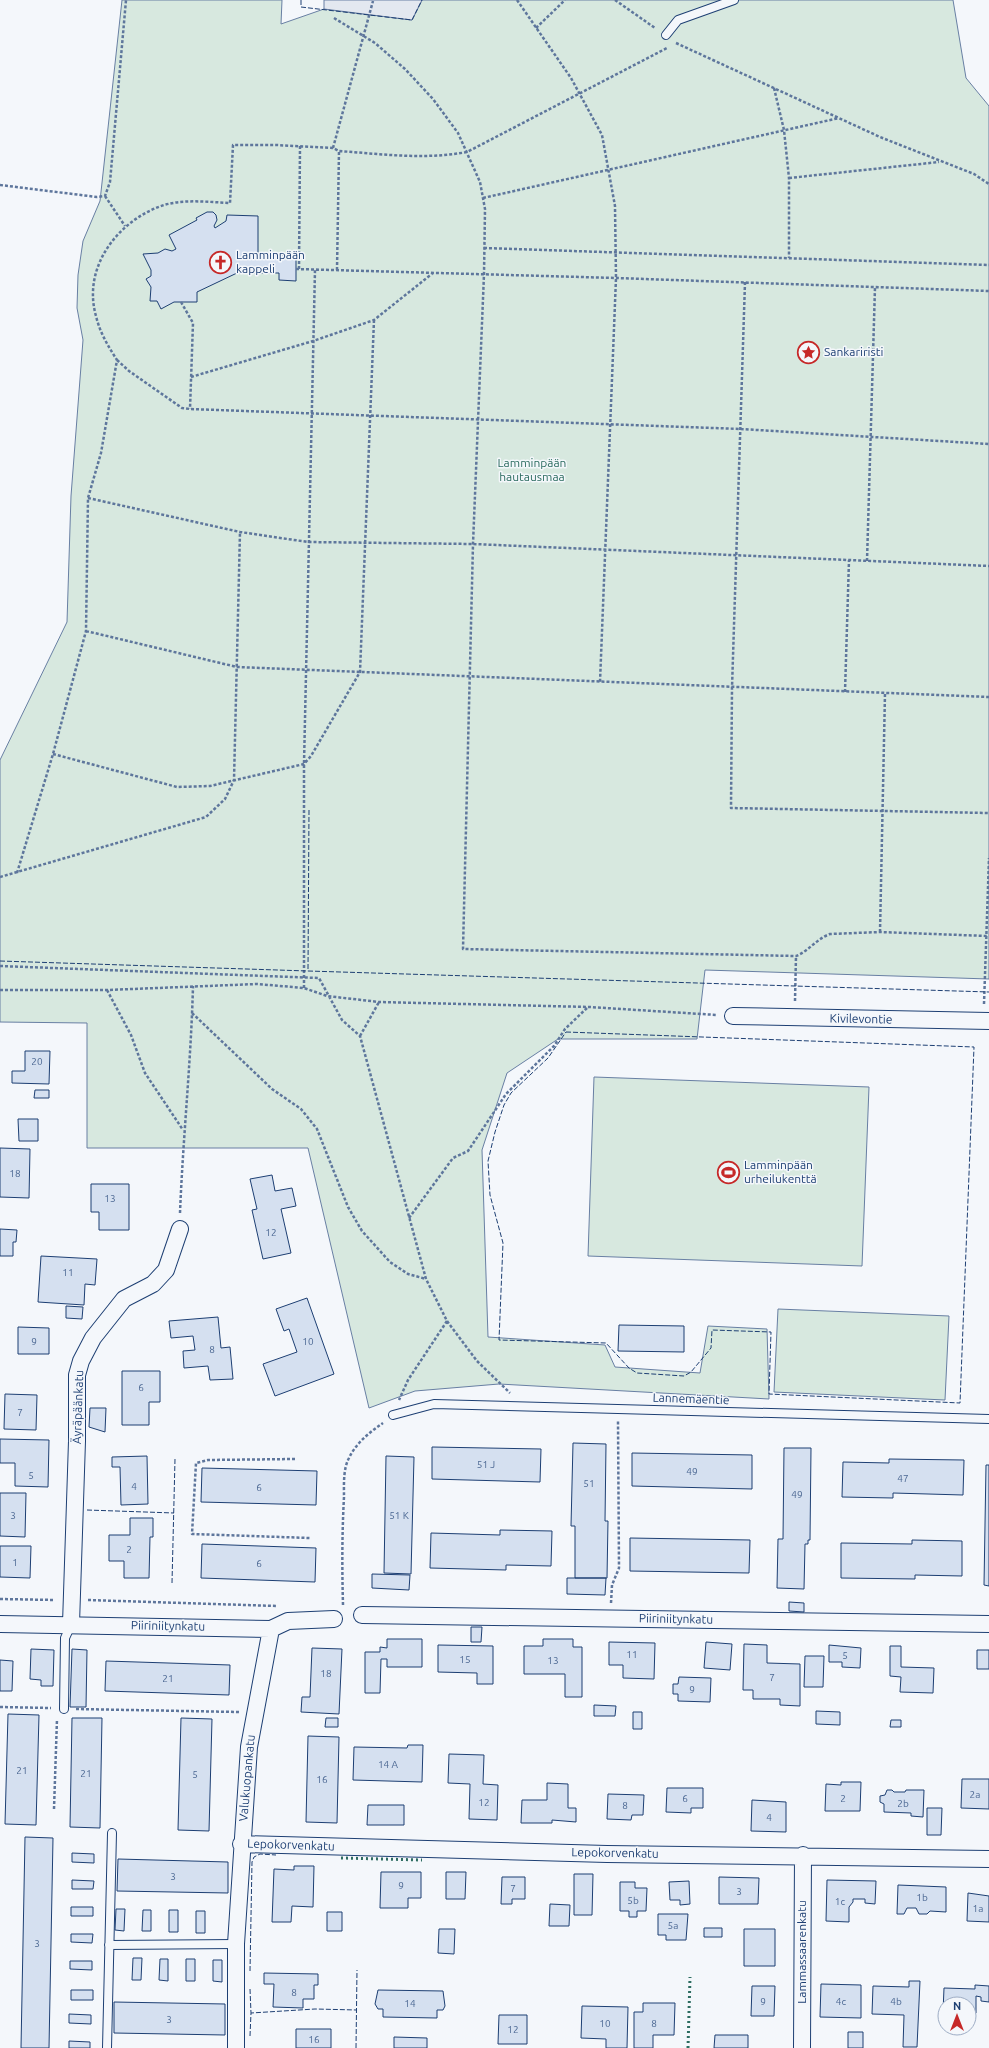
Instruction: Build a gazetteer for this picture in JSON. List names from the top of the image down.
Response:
{
  "streets": {
    "street": [
      "Kivilevontie",
      "Äyräpäänkatu",
      "Piiriniitynkatu",
      "Valukuopankatu",
      "Lepokorvenkatu",
      "Lammassaarenkatu"
    ],
    "lane": ["Lannemäentie"]
  },
  "crossings": [
    ["Äyräpäänkatu", "Piiriniitynkatu"],
    ["Piiriniitynkatu", "Valukuopankatu"],
    ["Valukuopankatu", "Lepokorvenkatu"],
    ["Lepokorvenkatu", "Lammassaarenkatu"]
  ],
  "parks": ["Lamminpään hautausmaa"],
  "places": {
    "church": ["Lamminpään kappeli"],
    "place": ["Sankariristi"],
    "sports": ["Lamminpään urheilukenttä"]
  },
  "house_numbers": [
    "20",
    "18",
    "13",
    "12",
    "11",
    "9",
    "10",
    "8",
    "6",
    "7",
    "51 J",
    "49",
    "5",
    "47",
    "51",
    "4",
    "6",
    "49",
    "3",
    "51 K",
    "2",
    "1",
    "6",
    "11",
    "5",
    "15",
    "13",
    "18",
    "7",
    "21",
    "9",
    "14 A",
    "21",
    "21",
    "5",
    "16",
    "2a",
    "6",
    "2",
    "12",
    "2b",
    "8",
    "4",
    "3",
    "9",
    "7",
    "3",
    "1b",
    "5b",
    "1c",
    "1a",
    "5a",
    "3",
    "8",
    "9",
    "4c",
    "4b",
    "14",
    "3",
    "10",
    "8",
    "12",
    "16"
  ],
  "north": "top"
}
